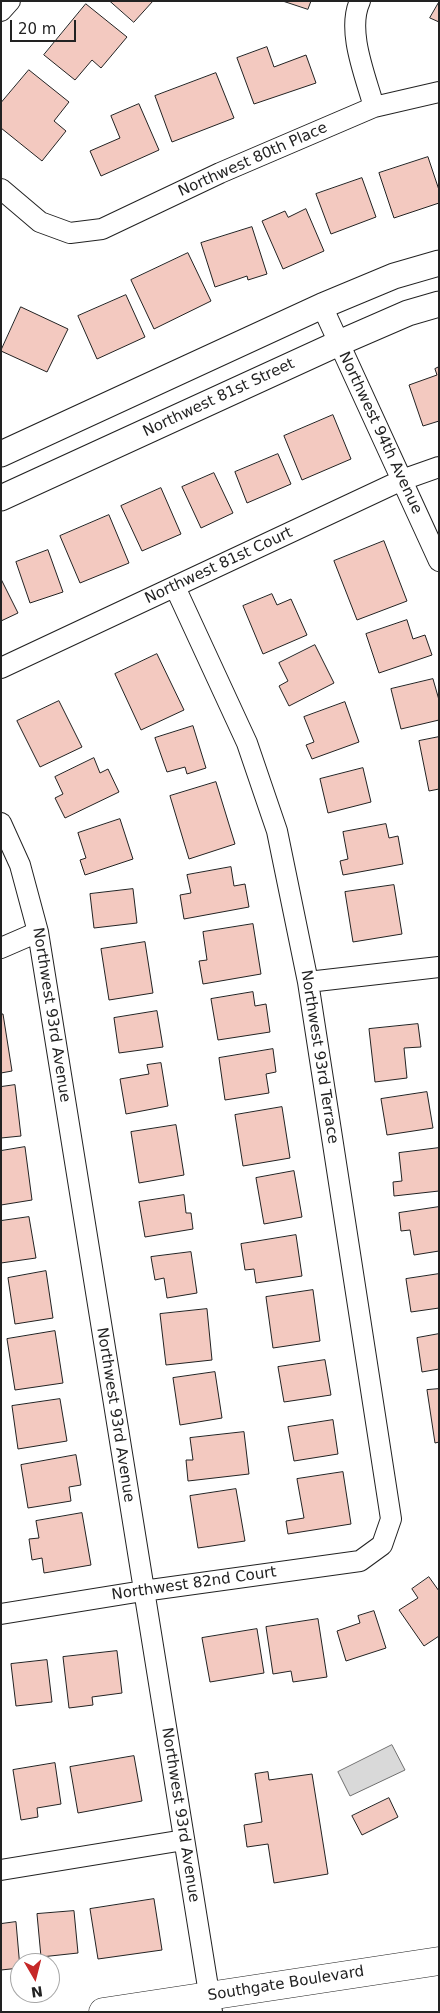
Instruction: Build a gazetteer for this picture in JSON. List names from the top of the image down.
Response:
{
  "streets": {
    "main road": ["Southgate Boulevard"],
    "street": [
      "Northwest 80th Place",
      "Northwest 81st Street",
      "Northwest 94th Avenue",
      "Northwest 81st Court",
      "Northwest 93rd Avenue",
      "Northwest 93rd Terrace",
      "Northwest 82nd Court"
    ]
  },
  "crossings": [
    ["Northwest 81st Street", "Northwest 94th Avenue"],
    ["Northwest 94th Avenue", "Northwest 81st Court"],
    ["Northwest 81st Court", "Northwest 93rd Terrace"],
    ["Northwest 93rd Avenue", "Northwest 82nd Court"],
    ["Northwest 93rd Avenue", "Southgate Boulevard"],
    ["Northwest 93rd Terrace", "Northwest 82nd Court"]
  ],
  "scale_bar": "20 m",
  "north": "bottom"
}
